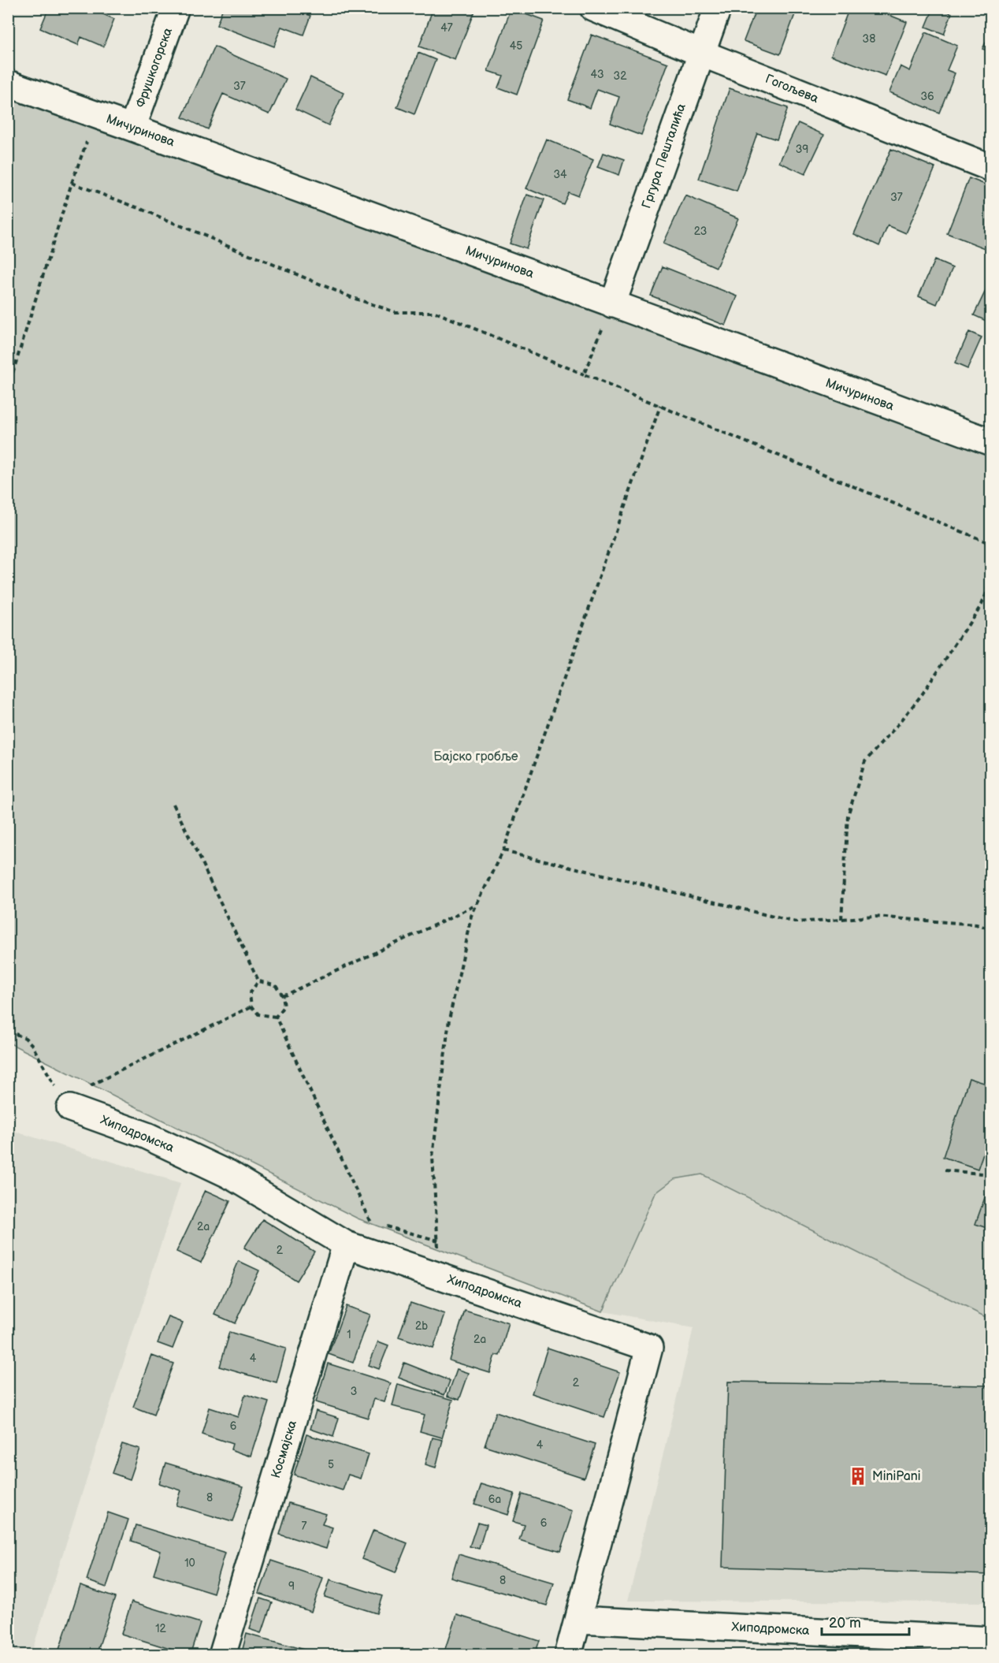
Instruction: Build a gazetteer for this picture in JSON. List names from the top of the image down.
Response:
{
  "streets": {
    "street": [
      "Фрушкогорска",
      "Гогољева",
      "Мичуринова",
      "Гргура Пешталића",
      "Хиподромска",
      "Космајска"
    ]
  },
  "crossings": [
    ["Фрушкогорска", "Мичуринова"],
    ["Гогољева", "Гргура Пешталића"],
    ["Мичуринова", "Гргура Пешталића"],
    ["Хиподромска", "Космајска"]
  ],
  "parks": ["Бајско гробље"],
  "places": {
    "building": ["MiniPani"]
  },
  "house_numbers": [
    "47",
    "38",
    "45",
    "43",
    "32",
    "37",
    "36",
    "39",
    "34",
    "37",
    "23",
    "2a",
    "2",
    "2b",
    "1",
    "2a",
    "4",
    "2",
    "3",
    "6",
    "4",
    "5",
    "8",
    "6a",
    "6",
    "7",
    "10",
    "8",
    "9",
    "12"
  ],
  "scale_bar": "20 m"
}
